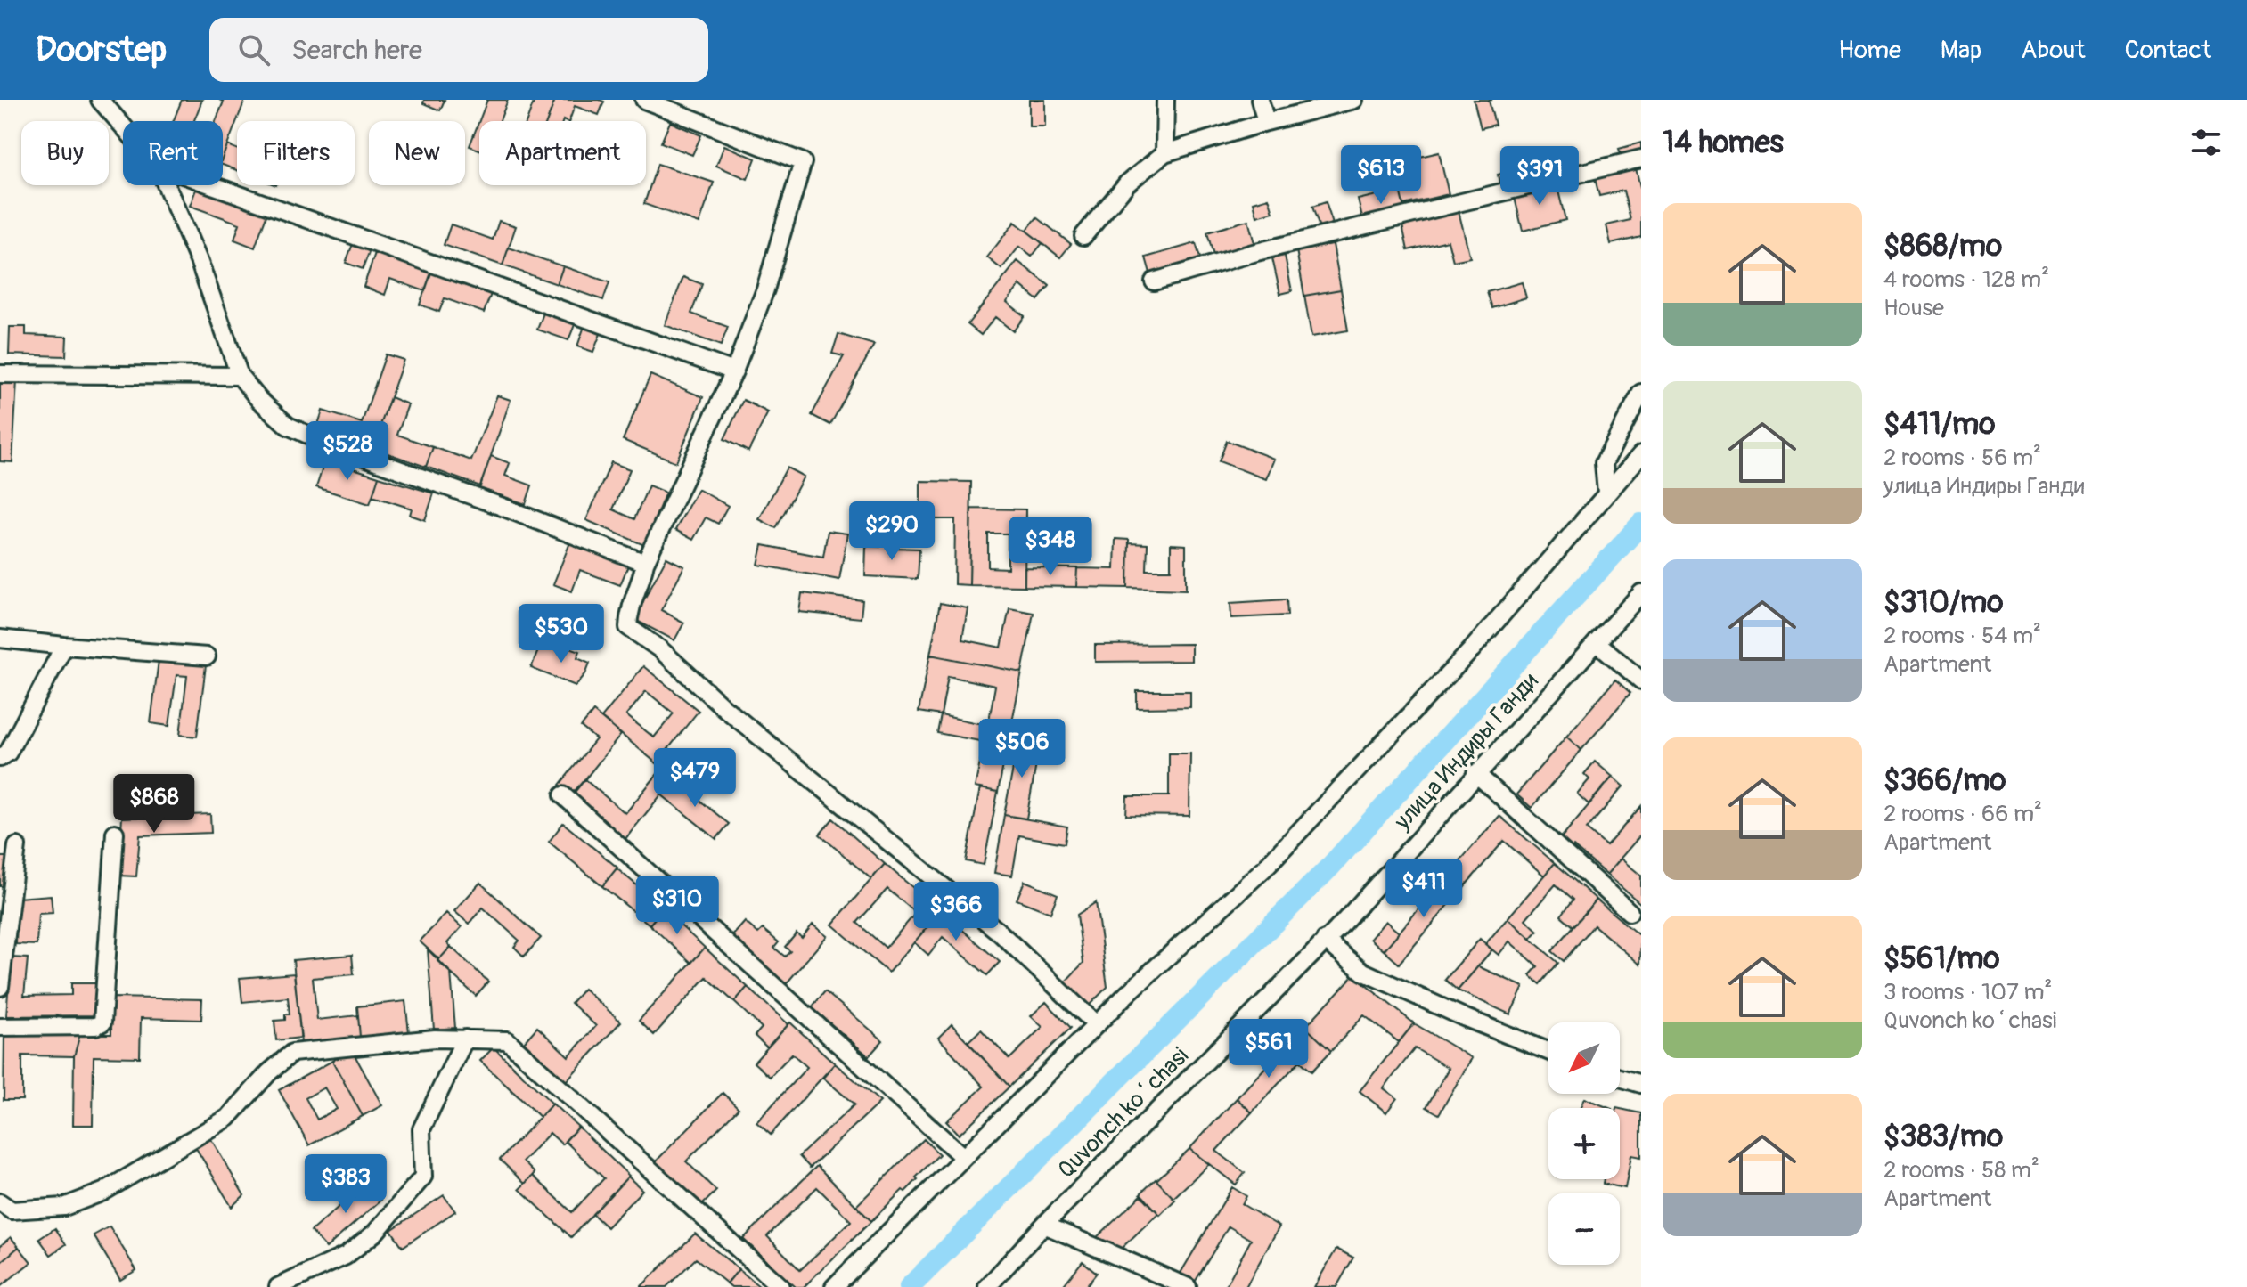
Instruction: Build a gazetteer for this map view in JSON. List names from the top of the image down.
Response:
{
  "streets": {
    "street": ["улица Индиры Ганди", "Quvonch koʻchasi"]
  },
  "crossings": [
    ["улица Индиры Ганди", "Quvonch koʻchasi"]
  ],
  "north": "bottom left",
  "page": {
    "header": "Doorstep",
    "search": "Search here",
    "nav": [
      "Home",
      "Map",
      "About",
      "Contact"
    ],
    "heading": "14 homes",
    "chip": [
      "Buy",
      "Rent",
      "Filters",
      "New",
      "Apartment"
    ],
    "price": [
      "$613",
      "$391",
      "$528",
      "$290",
      "$348",
      "$530",
      "$506",
      "$479",
      "$868",
      "$411",
      "$310",
      "$366",
      "$561",
      "$383"
    ],
    "list": [
      {
        "name": "$868/mo",
        "note": "4 rooms · 128 m² · House"
      },
      {
        "name": "$411/mo",
        "note": "2 rooms · 56 m² · улица Индиры Ганди"
      },
      {
        "name": "$310/mo",
        "note": "2 rooms · 54 m² · Apartment"
      },
      {
        "name": "$366/mo",
        "note": "2 rooms · 66 m² · Apartment"
      },
      {
        "name": "$561/mo",
        "note": "3 rooms · 107 m² · Quvonch koʻchasi"
      },
      {
        "name": "$383/mo",
        "note": "2 rooms · 58 m² · Apartment"
      }
    ],
    "map_buttons": ["+", "−"]
  }
}
